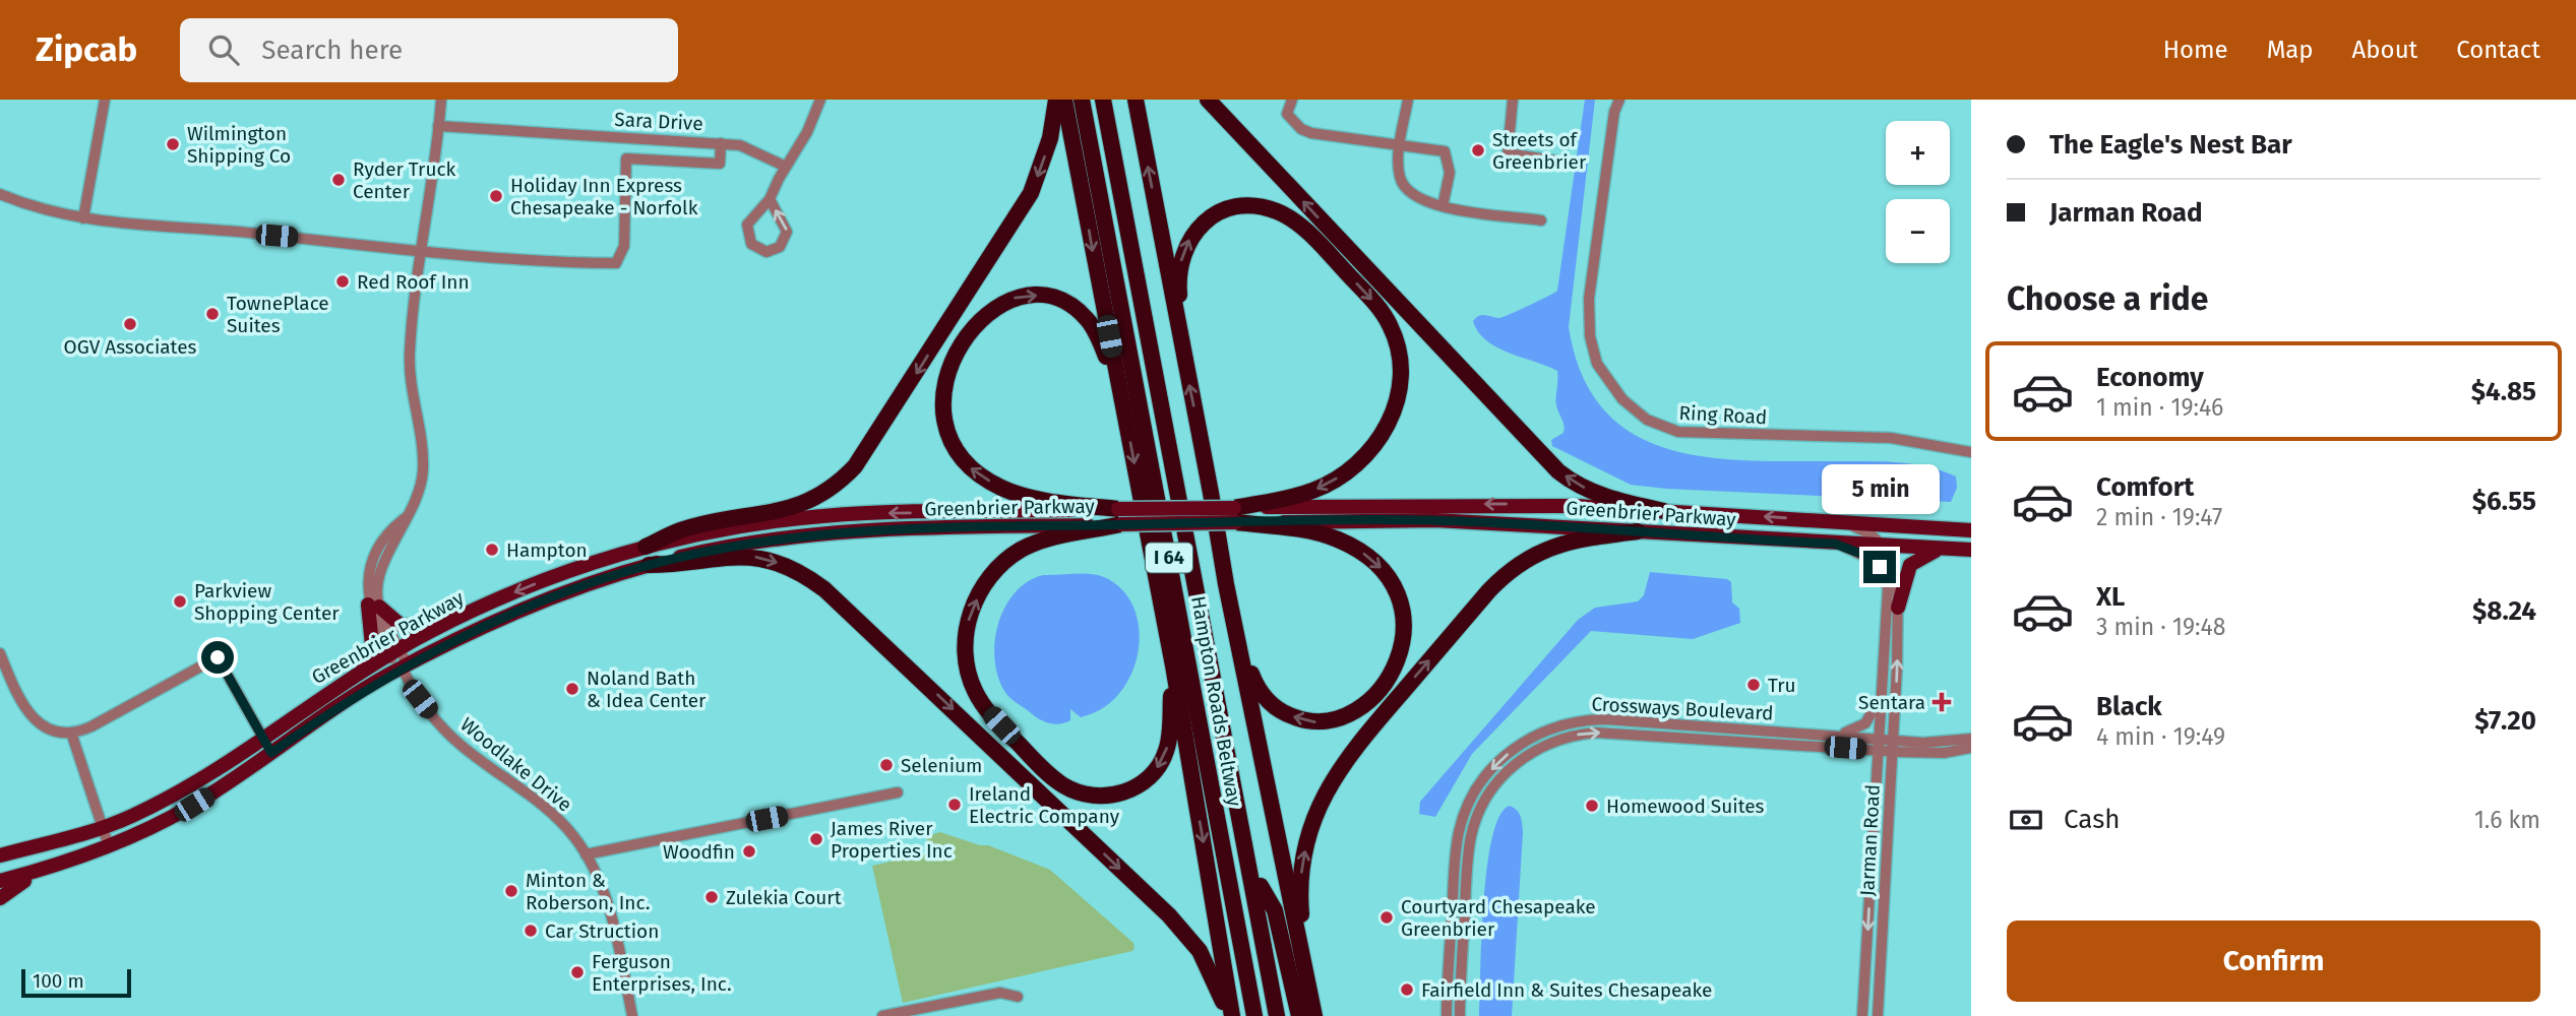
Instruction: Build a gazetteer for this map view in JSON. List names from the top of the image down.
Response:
{
  "streets": {
    "highway": ["I 64", "Hampton Roads Beltway"],
    "main road": ["Greenbrier Parkway"],
    "street": [
      "Sara Drive",
      "Ring Road",
      "Crossways Boulevard",
      "Woodlake Drive",
      "Jarman Road"
    ]
  },
  "crossings": [
    ["Sara Drive", "Woodlake Drive"],
    ["Greenbrier Parkway", "Woodlake Drive"],
    ["Greenbrier Parkway", "Jarman Road"],
    ["Crossways Boulevard", "Jarman Road"]
  ],
  "places": {
    "other": [
      "Wilmington Shipping Co",
      "Streets of Greenbrier",
      "Ryder Truck Center",
      "Holiday Inn Express Chesapeake - Norfolk",
      "Red Roof Inn",
      "TownePlace Suites",
      "OGV Associates",
      "Hampton",
      "Parkview Shopping Center",
      "Tru",
      "Noland Bath & Idea Center",
      "Selenium",
      "Ireland Electric Company",
      "Homewood Suites",
      "James River Properties Inc",
      "Woodfin",
      "Minton & Roberson, Inc.",
      "Zulekia Court",
      "Courtyard Chesapeake Greenbrier",
      "Car Struction",
      "Ferguson Enterprises, Inc.",
      "Fairfield Inn & Suites Chesapeake"
    ],
    "health": ["Sentara"]
  },
  "scale_bar": "100 m",
  "page": {
    "header": "Zipcab",
    "search": "Search here",
    "nav": [
      "Home",
      "Map",
      "About",
      "Contact"
    ],
    "banner": ["The Eagle's Nest Bar", "Jarman Road"],
    "map_buttons": ["+", "−"],
    "heading": "Choose a ride",
    "list": [
      {
        "name": "Economy",
        "note": "1 min · 19:46",
        "value": "$4.85"
      },
      {
        "name": "Comfort",
        "note": "2 min · 19:47",
        "value": "$6.55"
      },
      {
        "name": "XL",
        "note": "3 min · 19:48",
        "value": "$8.24"
      },
      {
        "name": "Black",
        "note": "4 min · 19:49",
        "value": "$7.20"
      }
    ],
    "bubble": "5 min",
    "pay": ["Cash", "1.6 km"],
    "buttons": "Confirm",
    "scale": "100 m"
  }
}
